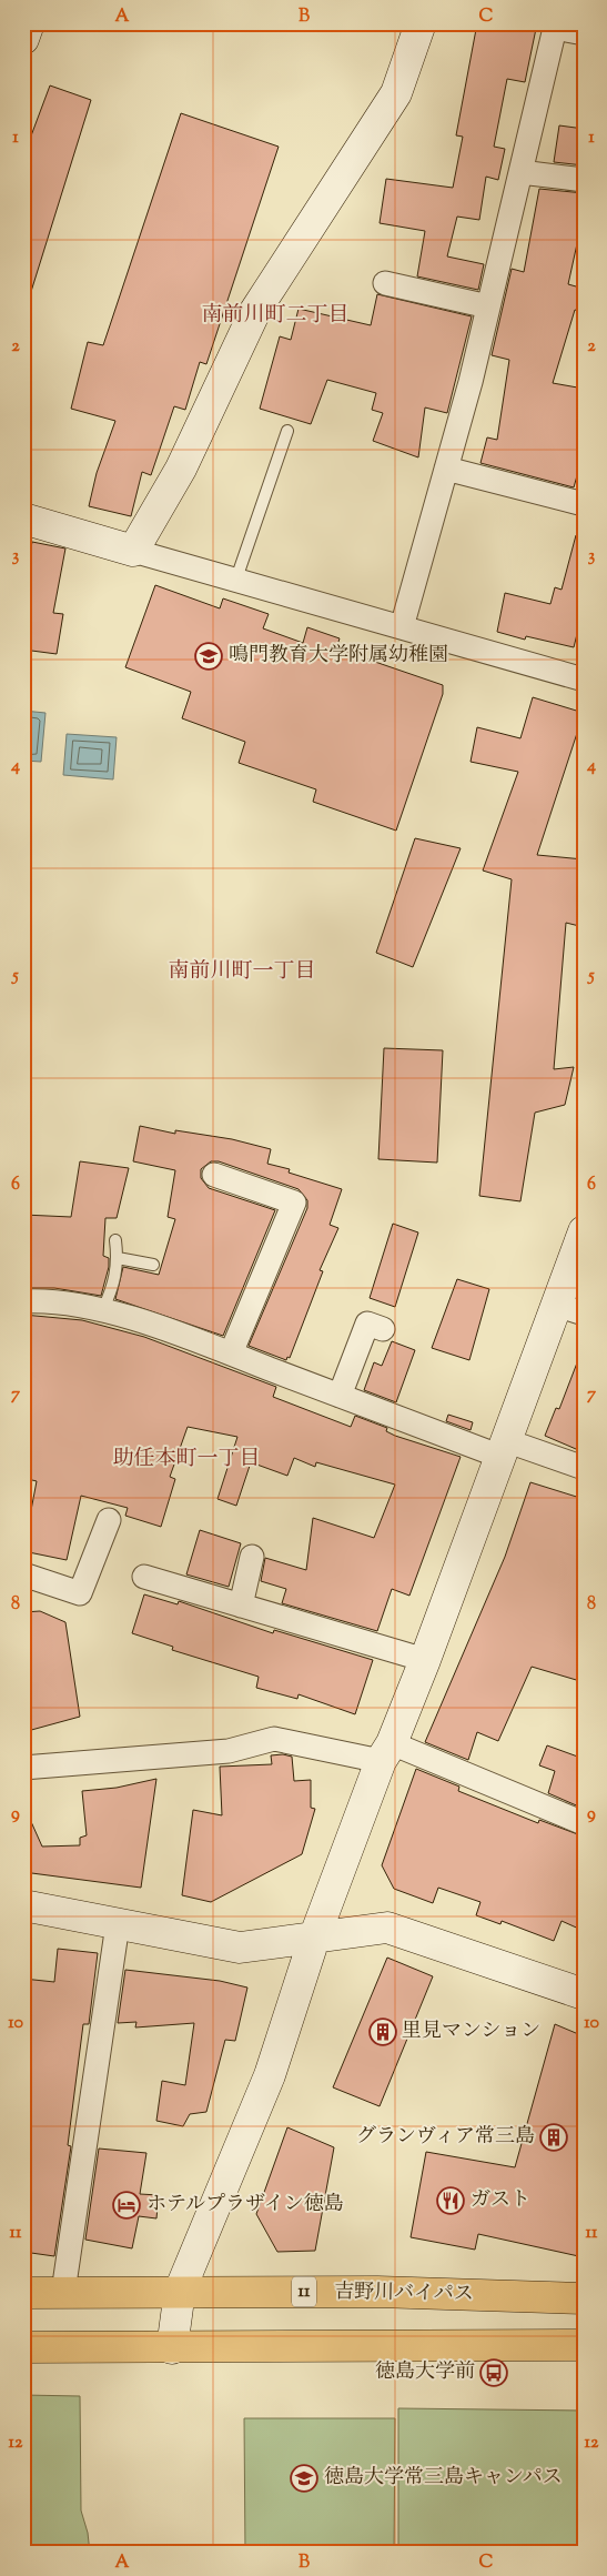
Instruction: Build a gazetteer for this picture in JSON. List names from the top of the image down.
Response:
{
  "streets": {
    "highway": ["11", "吉野川バイパス"]
  },
  "districts": ["南前川町二丁目", "南前川町一丁目", "助任本町一丁目"],
  "places": {
    "school or university": ["鳴門教育大学附属幼稚園", "徳島大学常三島キャンパス"],
    "building": ["里見マンション", "グランヴィア常三島"],
    "restaurant": ["ガスト"],
    "hotel": ["ホテルプラザイン徳島"],
    "bus stop": ["徳島大学前"]
  },
  "grid": {
    "columns": ["A", "B", "C"],
    "rows": [
      "1",
      "2",
      "3",
      "4",
      "5",
      "6",
      "7",
      "8",
      "9",
      "10",
      "11",
      "12"
    ]
  }
}
